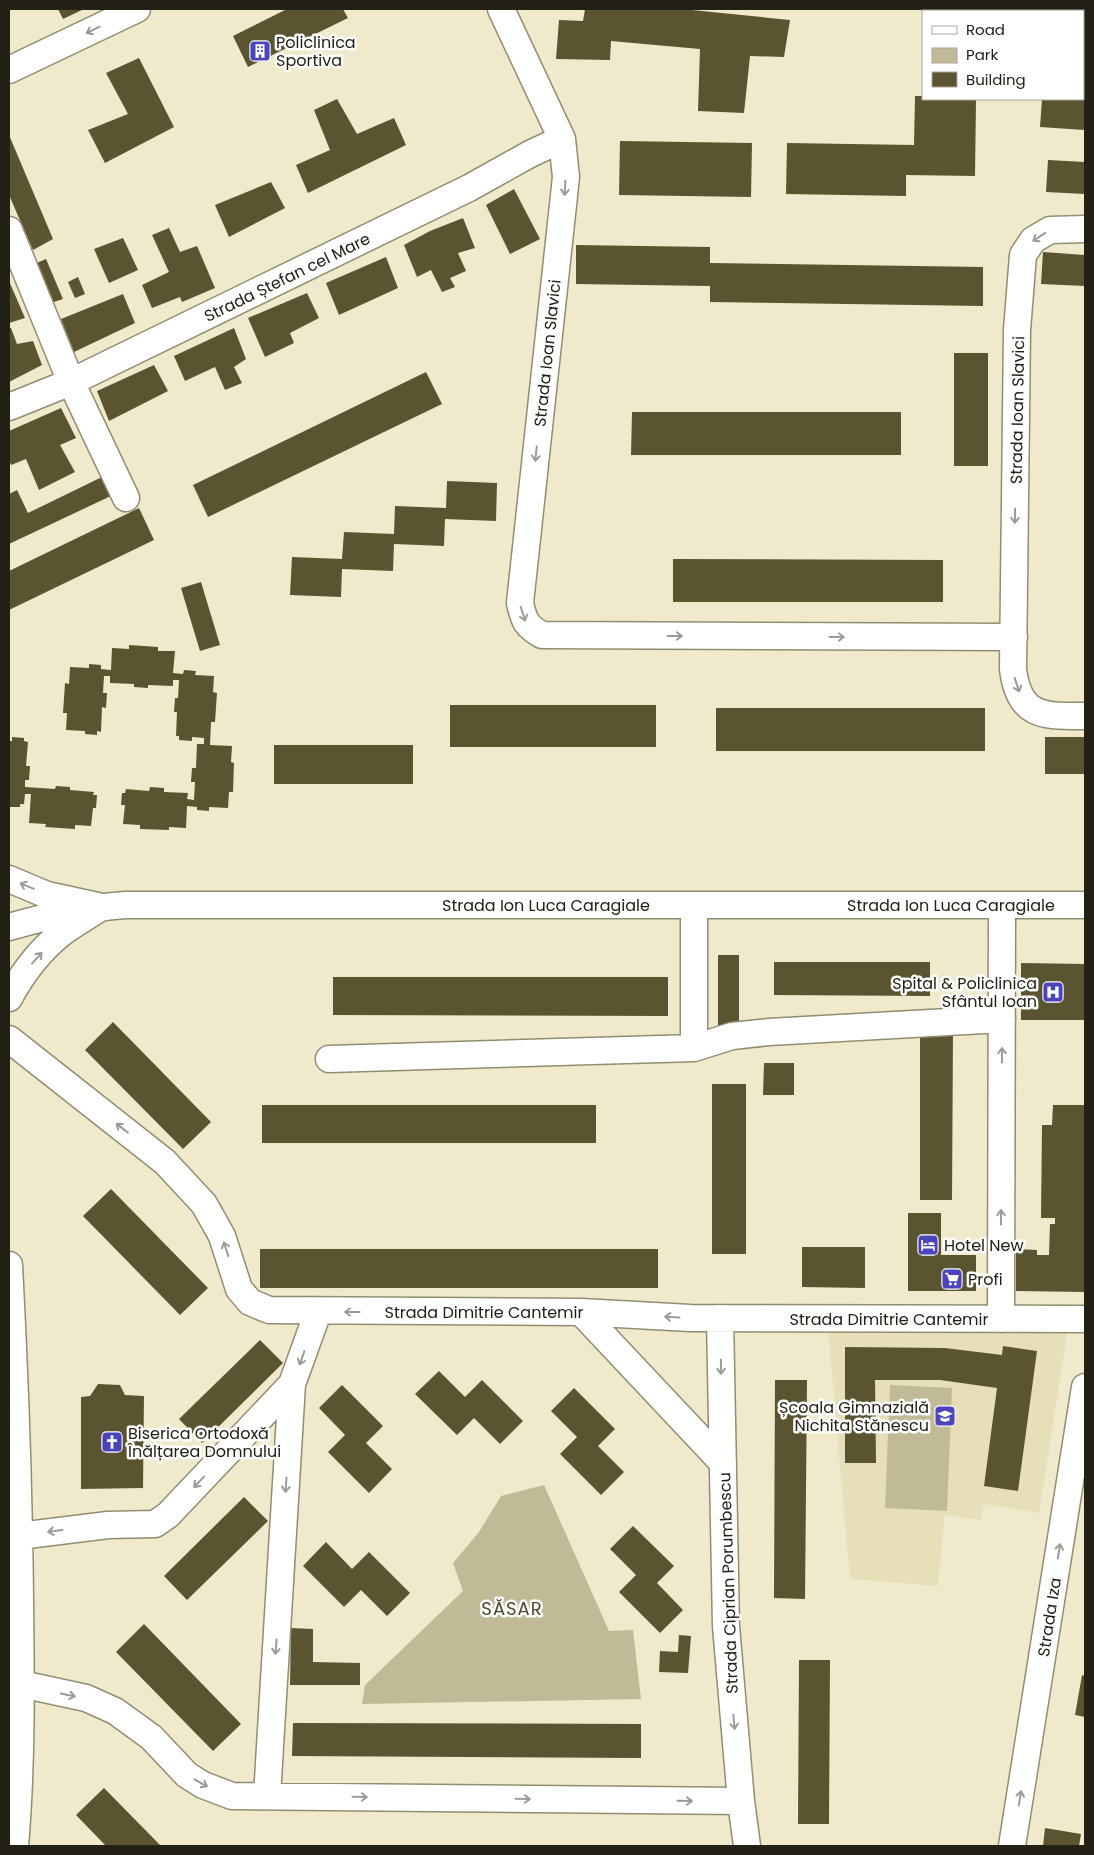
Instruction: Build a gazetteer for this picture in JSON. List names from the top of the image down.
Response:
{
  "streets": {
    "street": [
      "Strada Ștefan cel Mare",
      "Strada Ioan Slavici",
      "Strada Ion Luca Caragiale",
      "Strada Dimitrie Cantemir",
      "Strada Ciprian Porumbescu",
      "Strada Iza"
    ]
  },
  "crossings": [
    ["Strada Ștefan cel Mare", "Strada Ioan Slavici"],
    ["Strada Dimitrie Cantemir", "Strada Ciprian Porumbescu"]
  ],
  "one_way": ["Strada Ciprian Porumbescu", "Strada Iza"],
  "districts": ["SĂSAR"],
  "places": {
    "building": ["Policlinica Sportiva"],
    "hospital": ["Spital & Policlinica Sfântul Ioan"],
    "hotel": ["Hotel New"],
    "supermarket": ["Profi"],
    "school or university": ["Școala Gimnazială Nichita Stănescu"],
    "church": ["Biserica Ortodoxă Înălțarea Domnului"]
  },
  "legend": ["Road", "Park", "Building"]
}
